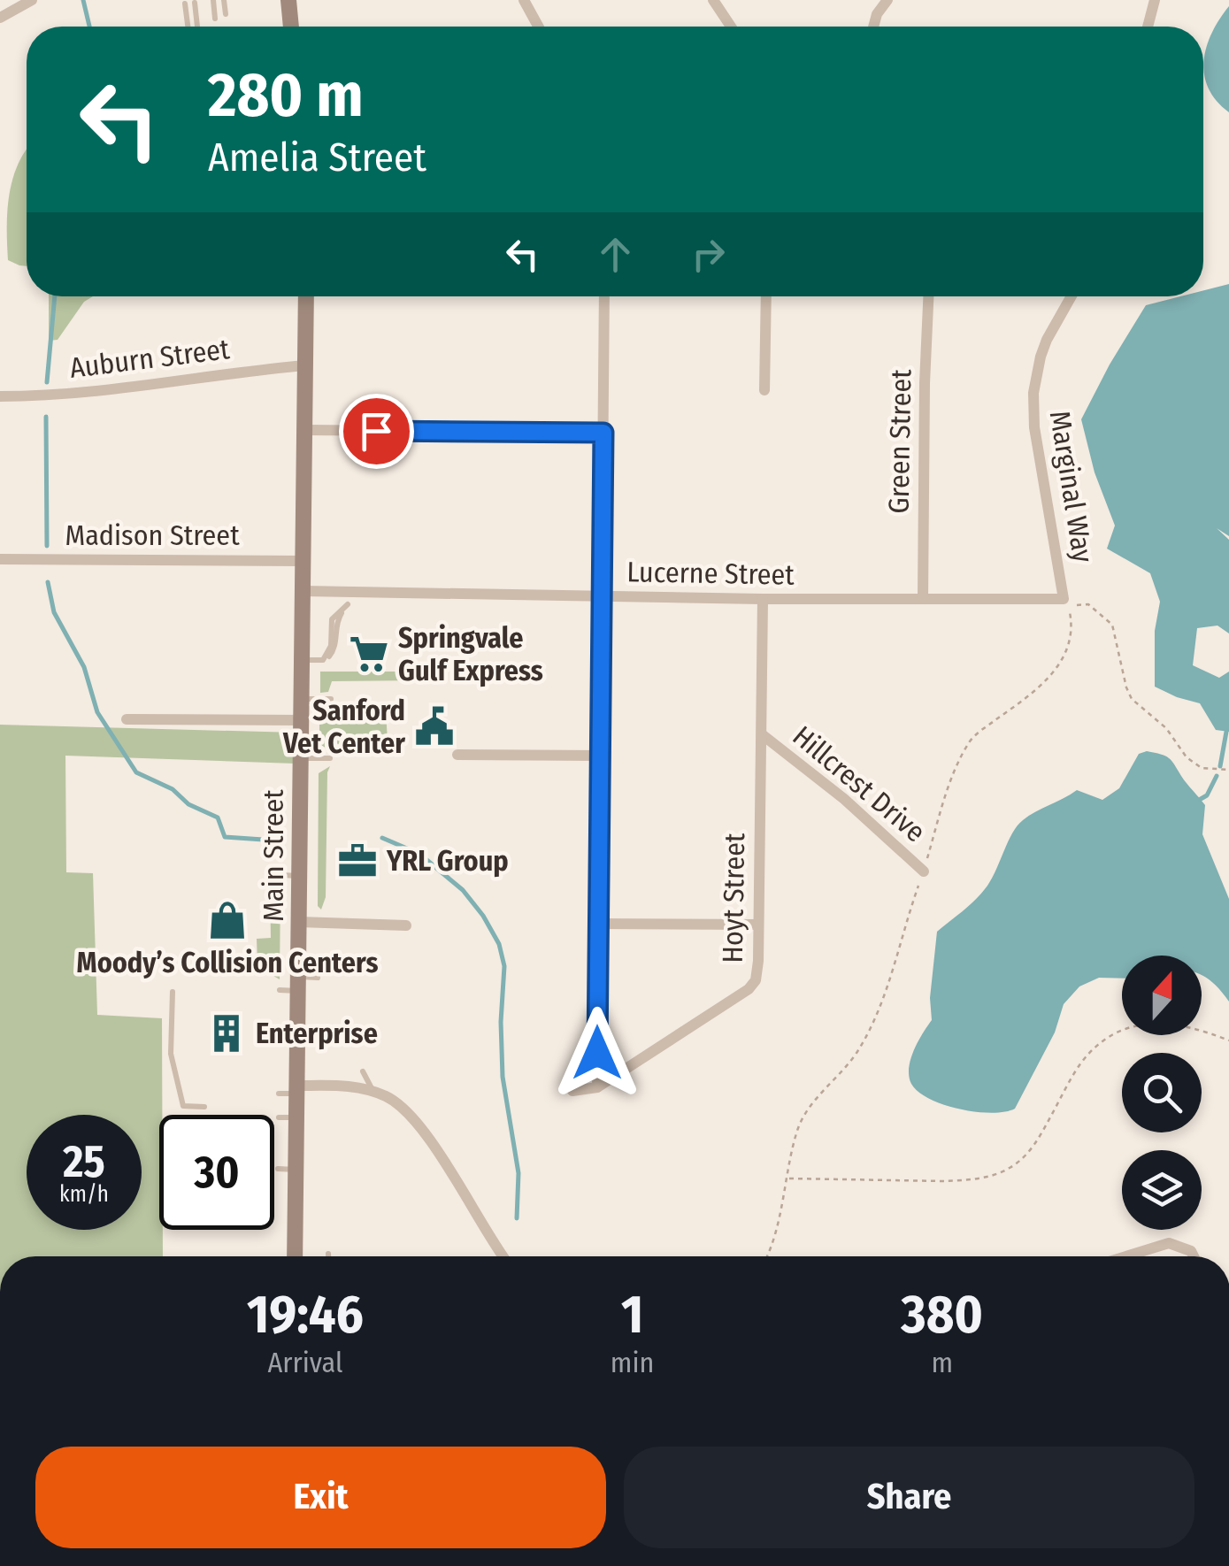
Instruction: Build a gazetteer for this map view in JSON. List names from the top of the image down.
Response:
{
  "streets": {
    "main road": ["Main Street"],
    "street": [
      "Auburn Street",
      "Green Street",
      "Marginal Way",
      "Madison Street",
      "Lucerne Street",
      "Hillcrest Drive",
      "Hoyt Street"
    ]
  },
  "crossings": [
    ["Auburn Street", "Main Street"],
    ["Green Street", "Lucerne Street"],
    ["Marginal Way", "Lucerne Street"],
    ["Madison Street", "Main Street"],
    ["Lucerne Street", "Main Street"],
    ["Lucerne Street", "Hoyt Street"],
    ["Hillcrest Drive", "Hoyt Street"]
  ],
  "places": {
    "supermarket": ["Springvale Gulf Express"],
    "public building": ["Sanford Vet Center"],
    "office": ["YRL Group"],
    "shop": ["Moody’s Collision Centers"],
    "building": ["Enterprise"]
  },
  "north": "top",
  "page": {
    "turn": ["280 m", "Amelia Street"],
    "speed": "25 km/h",
    "limit": "30",
    "eta": [
      "19:46",
      "Arrival",
      "1",
      "min",
      "380",
      "m"
    ],
    "buttons": ["Exit", "Share"]
  }
}
